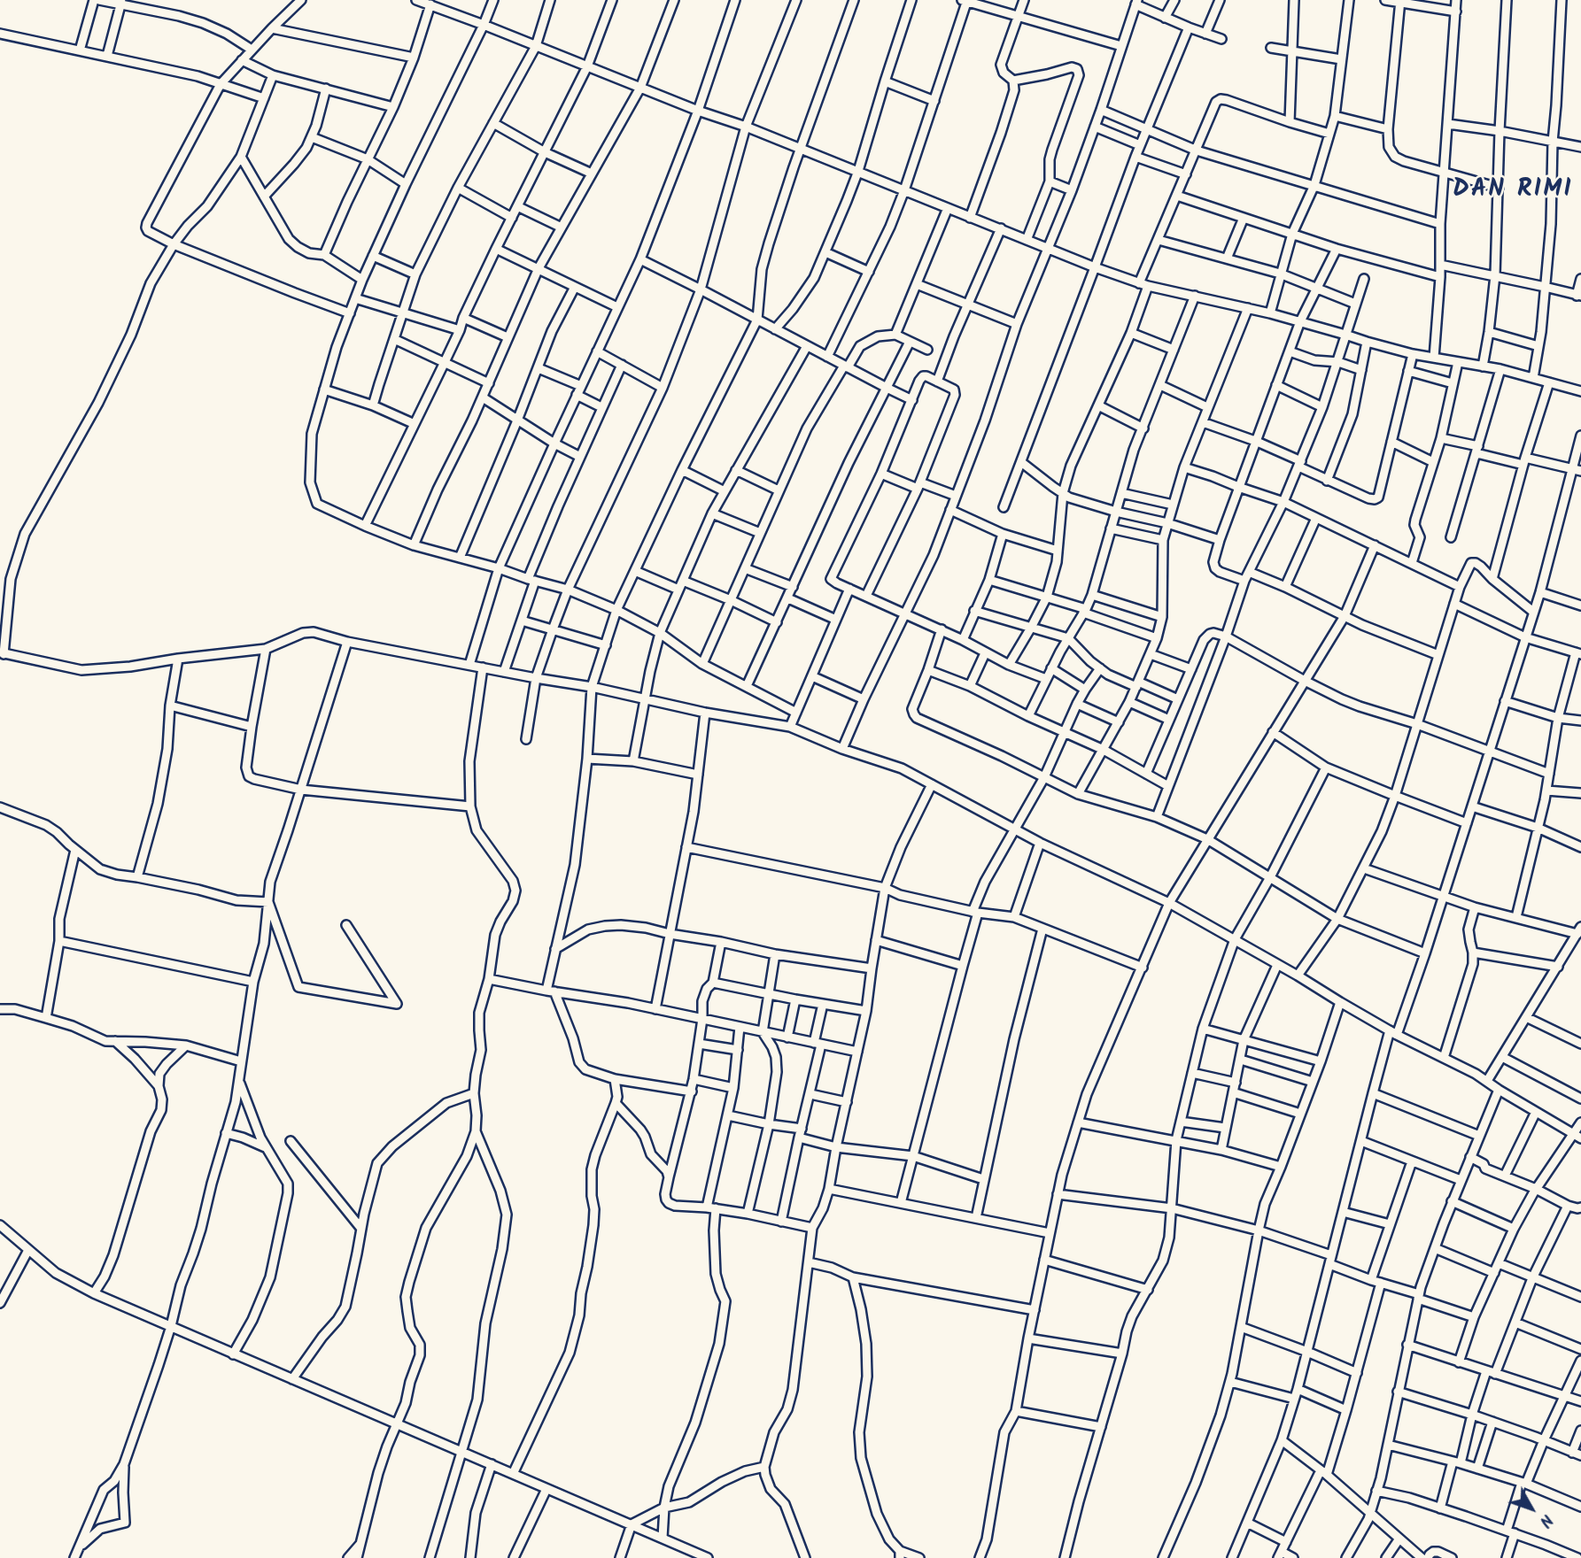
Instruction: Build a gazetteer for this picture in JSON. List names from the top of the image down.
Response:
{
  "districts": ["DAN RIMI"],
  "north": "bottom right"
}
